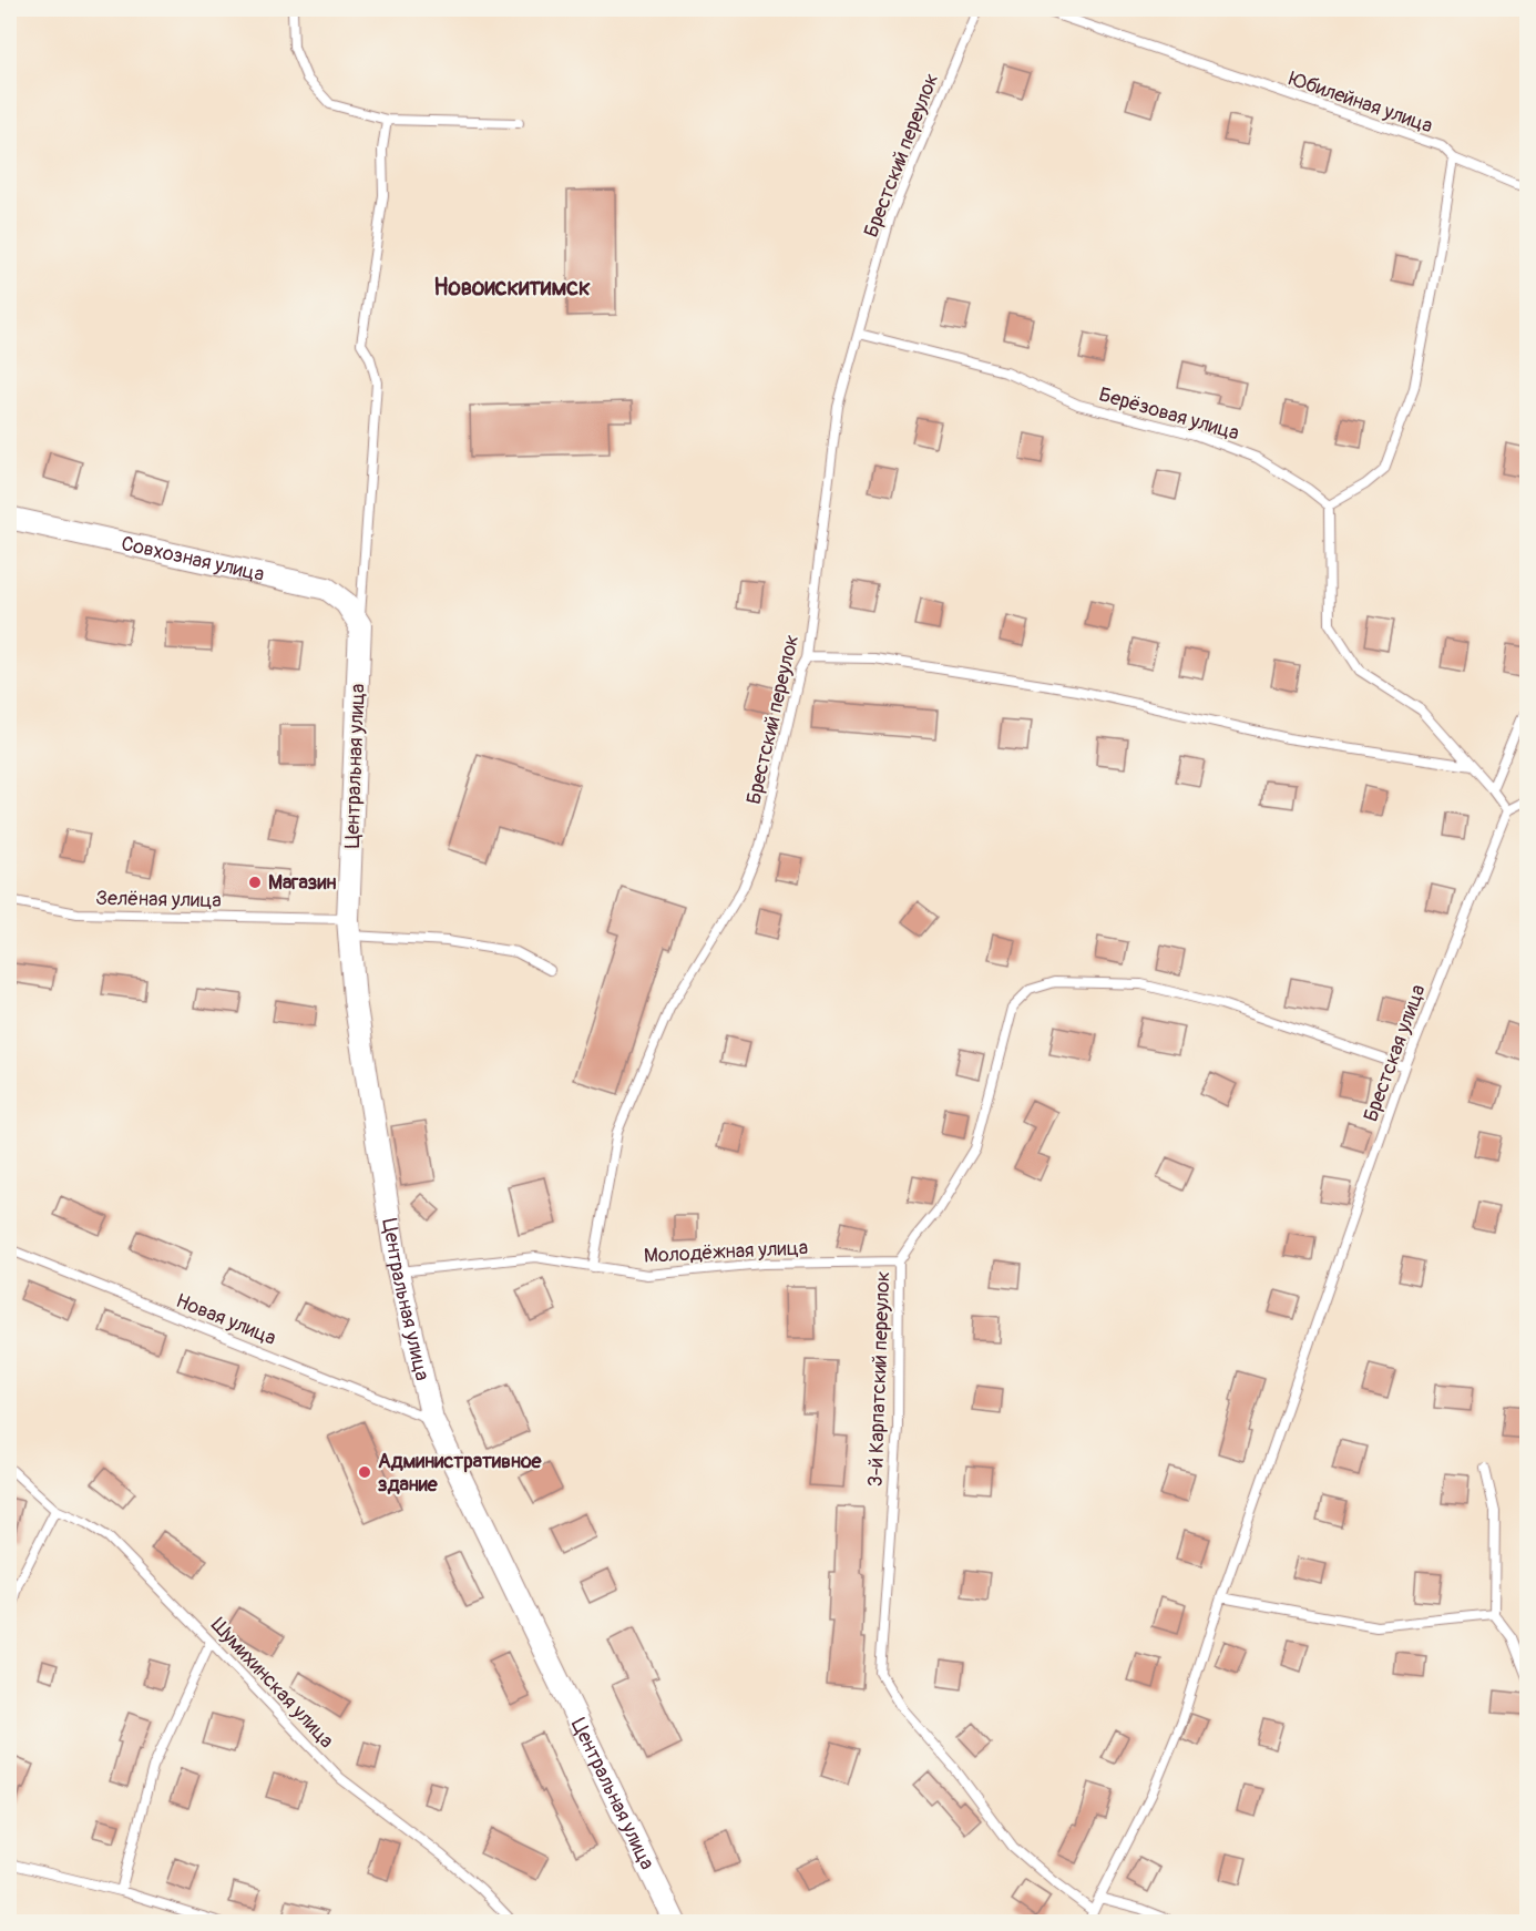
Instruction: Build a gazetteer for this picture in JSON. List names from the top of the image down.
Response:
{
  "streets": {
    "street": ["Совхозная улица", "Центральная улица"],
    "lane": [
      "Юбилейная улица",
      "Брестский переулок",
      "Берёзовая улица",
      "Зелёная улица",
      "Брестская улица",
      "Молодёжная улица",
      "Новая улица",
      "3-й Карпатский переулок",
      "Шумихинская улица"
    ]
  },
  "crossings": [
    ["Брестский переулок", "Берёзовая улица"],
    ["Брестский переулок", "Молодёжная улица"],
    ["Совхозная улица", "Центральная улица"],
    ["Центральная улица", "Зелёная улица"],
    ["Центральная улица", "Молодёжная улица"],
    ["Центральная улица", "Новая улица"],
    ["Брестская улица", "3-й Карпатский переулок"],
    ["Молодёжная улица", "3-й Карпатский переулок"]
  ],
  "districts": ["Новоискитимск"],
  "places": ["Магазин", "Административное здание"]
}
